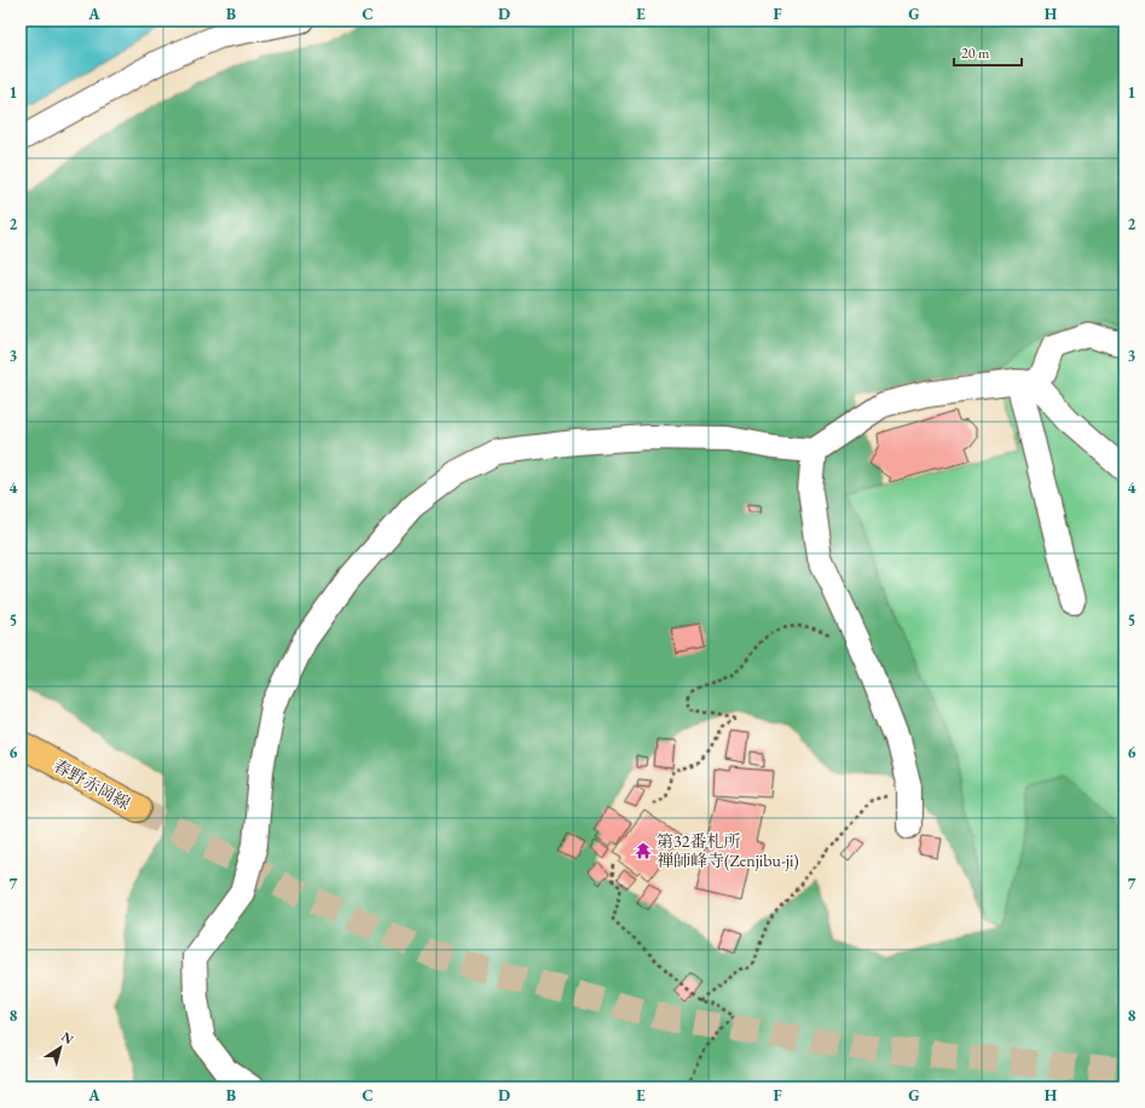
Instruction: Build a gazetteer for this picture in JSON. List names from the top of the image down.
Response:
{
  "streets": {
    "main road": ["春野赤岡線"]
  },
  "places": {
    "temple": ["第32番札所 禅師峰寺(Zenjibu-ji)"]
  },
  "scale_bar": "20 m",
  "north": "top right",
  "grid": {
    "columns": [
      "A",
      "B",
      "C",
      "D",
      "E",
      "F",
      "G",
      "H"
    ],
    "rows": [
      "1",
      "2",
      "3",
      "4",
      "5",
      "6",
      "7",
      "8"
    ]
  }
}
